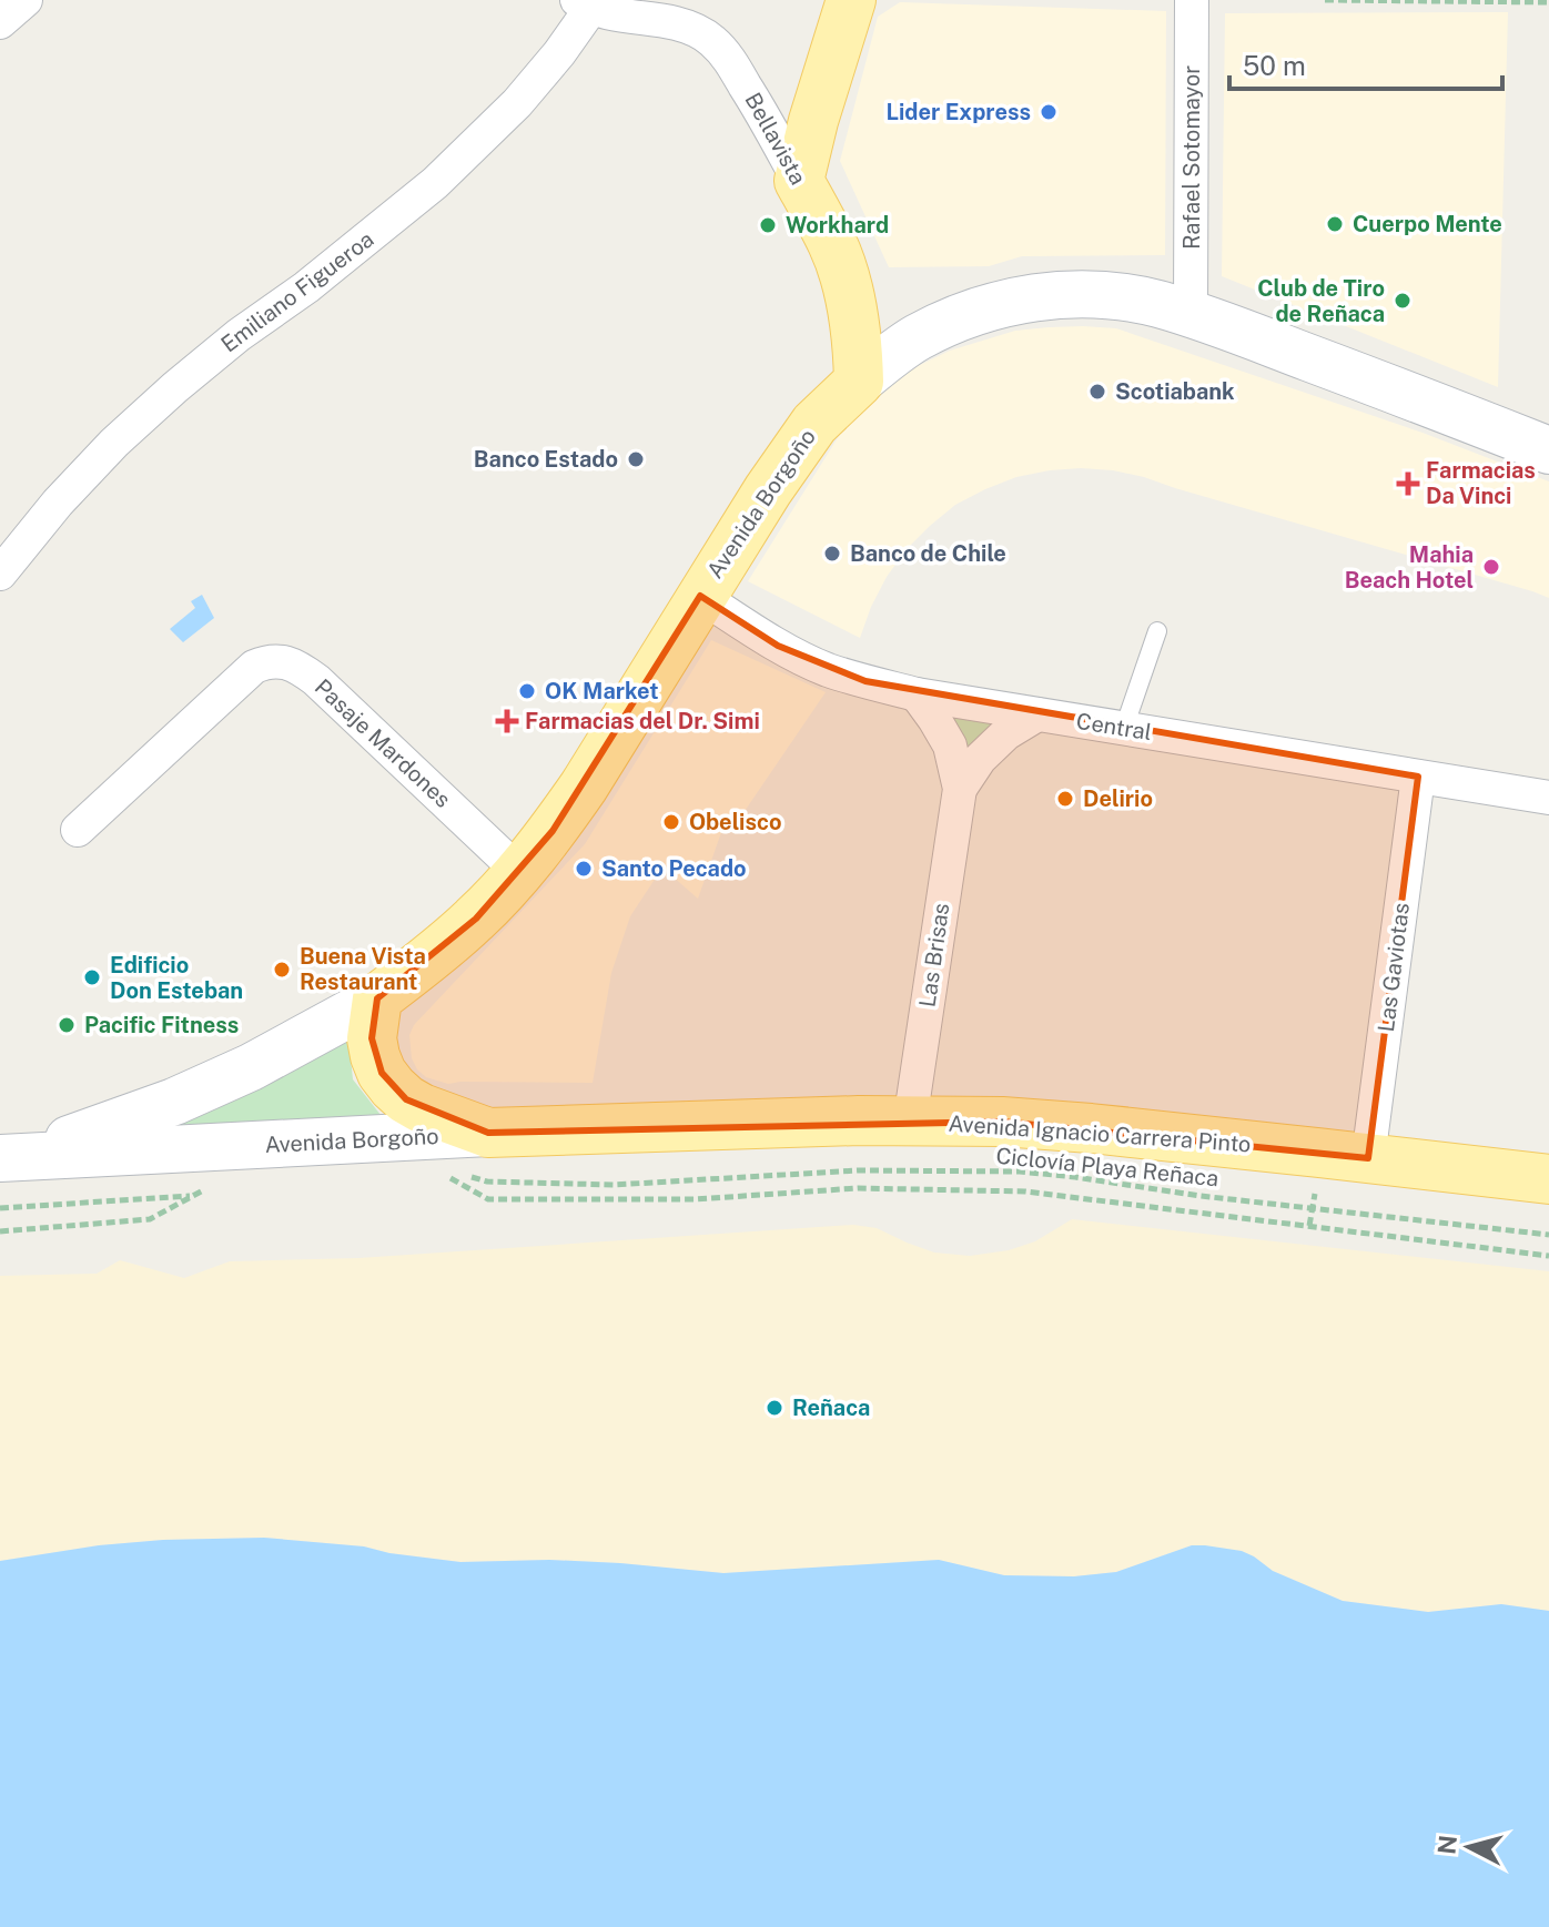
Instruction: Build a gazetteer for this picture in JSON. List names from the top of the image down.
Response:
{
  "streets": {
    "main road": ["Bellavista", "Avenida Borgoño", "Avenida Ignacio Carrera Pinto"],
    "street": [
      "Rafael Sotomayor",
      "Emiliano Figueroa",
      "Central",
      "Pasaje Mardones",
      "Las Brisas",
      "Las Gaviotas"
    ],
    "path": ["Ciclovía Playa Reñaca"]
  },
  "crossings": [
    ["Bellavista", "Emiliano Figueroa"],
    ["Bellavista", "Avenida Borgoño"],
    ["Rafael Sotomayor", "Avenida Borgoño"],
    ["Avenida Borgoño", "Central"],
    ["Avenida Borgoño", "Pasaje Mardones"],
    ["Avenida Borgoño", "Avenida Ignacio Carrera Pinto"],
    ["Central", "Las Brisas"],
    ["Central", "Las Gaviotas"],
    ["Las Brisas", "Avenida Ignacio Carrera Pinto"],
    ["Las Gaviotas", "Avenida Ignacio Carrera Pinto"]
  ],
  "places": {
    "other": [
      "Lider Express",
      "Cuerpo Mente",
      "Workhard",
      "Club de Tiro de Reñaca",
      "Scotiabank",
      "Banco Estado",
      "Banco de Chile",
      "Mahia Beach Hotel",
      "OK Market",
      "Delirio",
      "Obelisco",
      "Santo Pecado",
      "Buena Vista Restaurant",
      "Edificio Don Esteban",
      "Pacific Fitness",
      "Reñaca"
    ],
    "health": ["Farmacias Da Vinci", "Farmacias del Dr. Simi"]
  },
  "scale_bar": "50 m",
  "north": "left"
}
